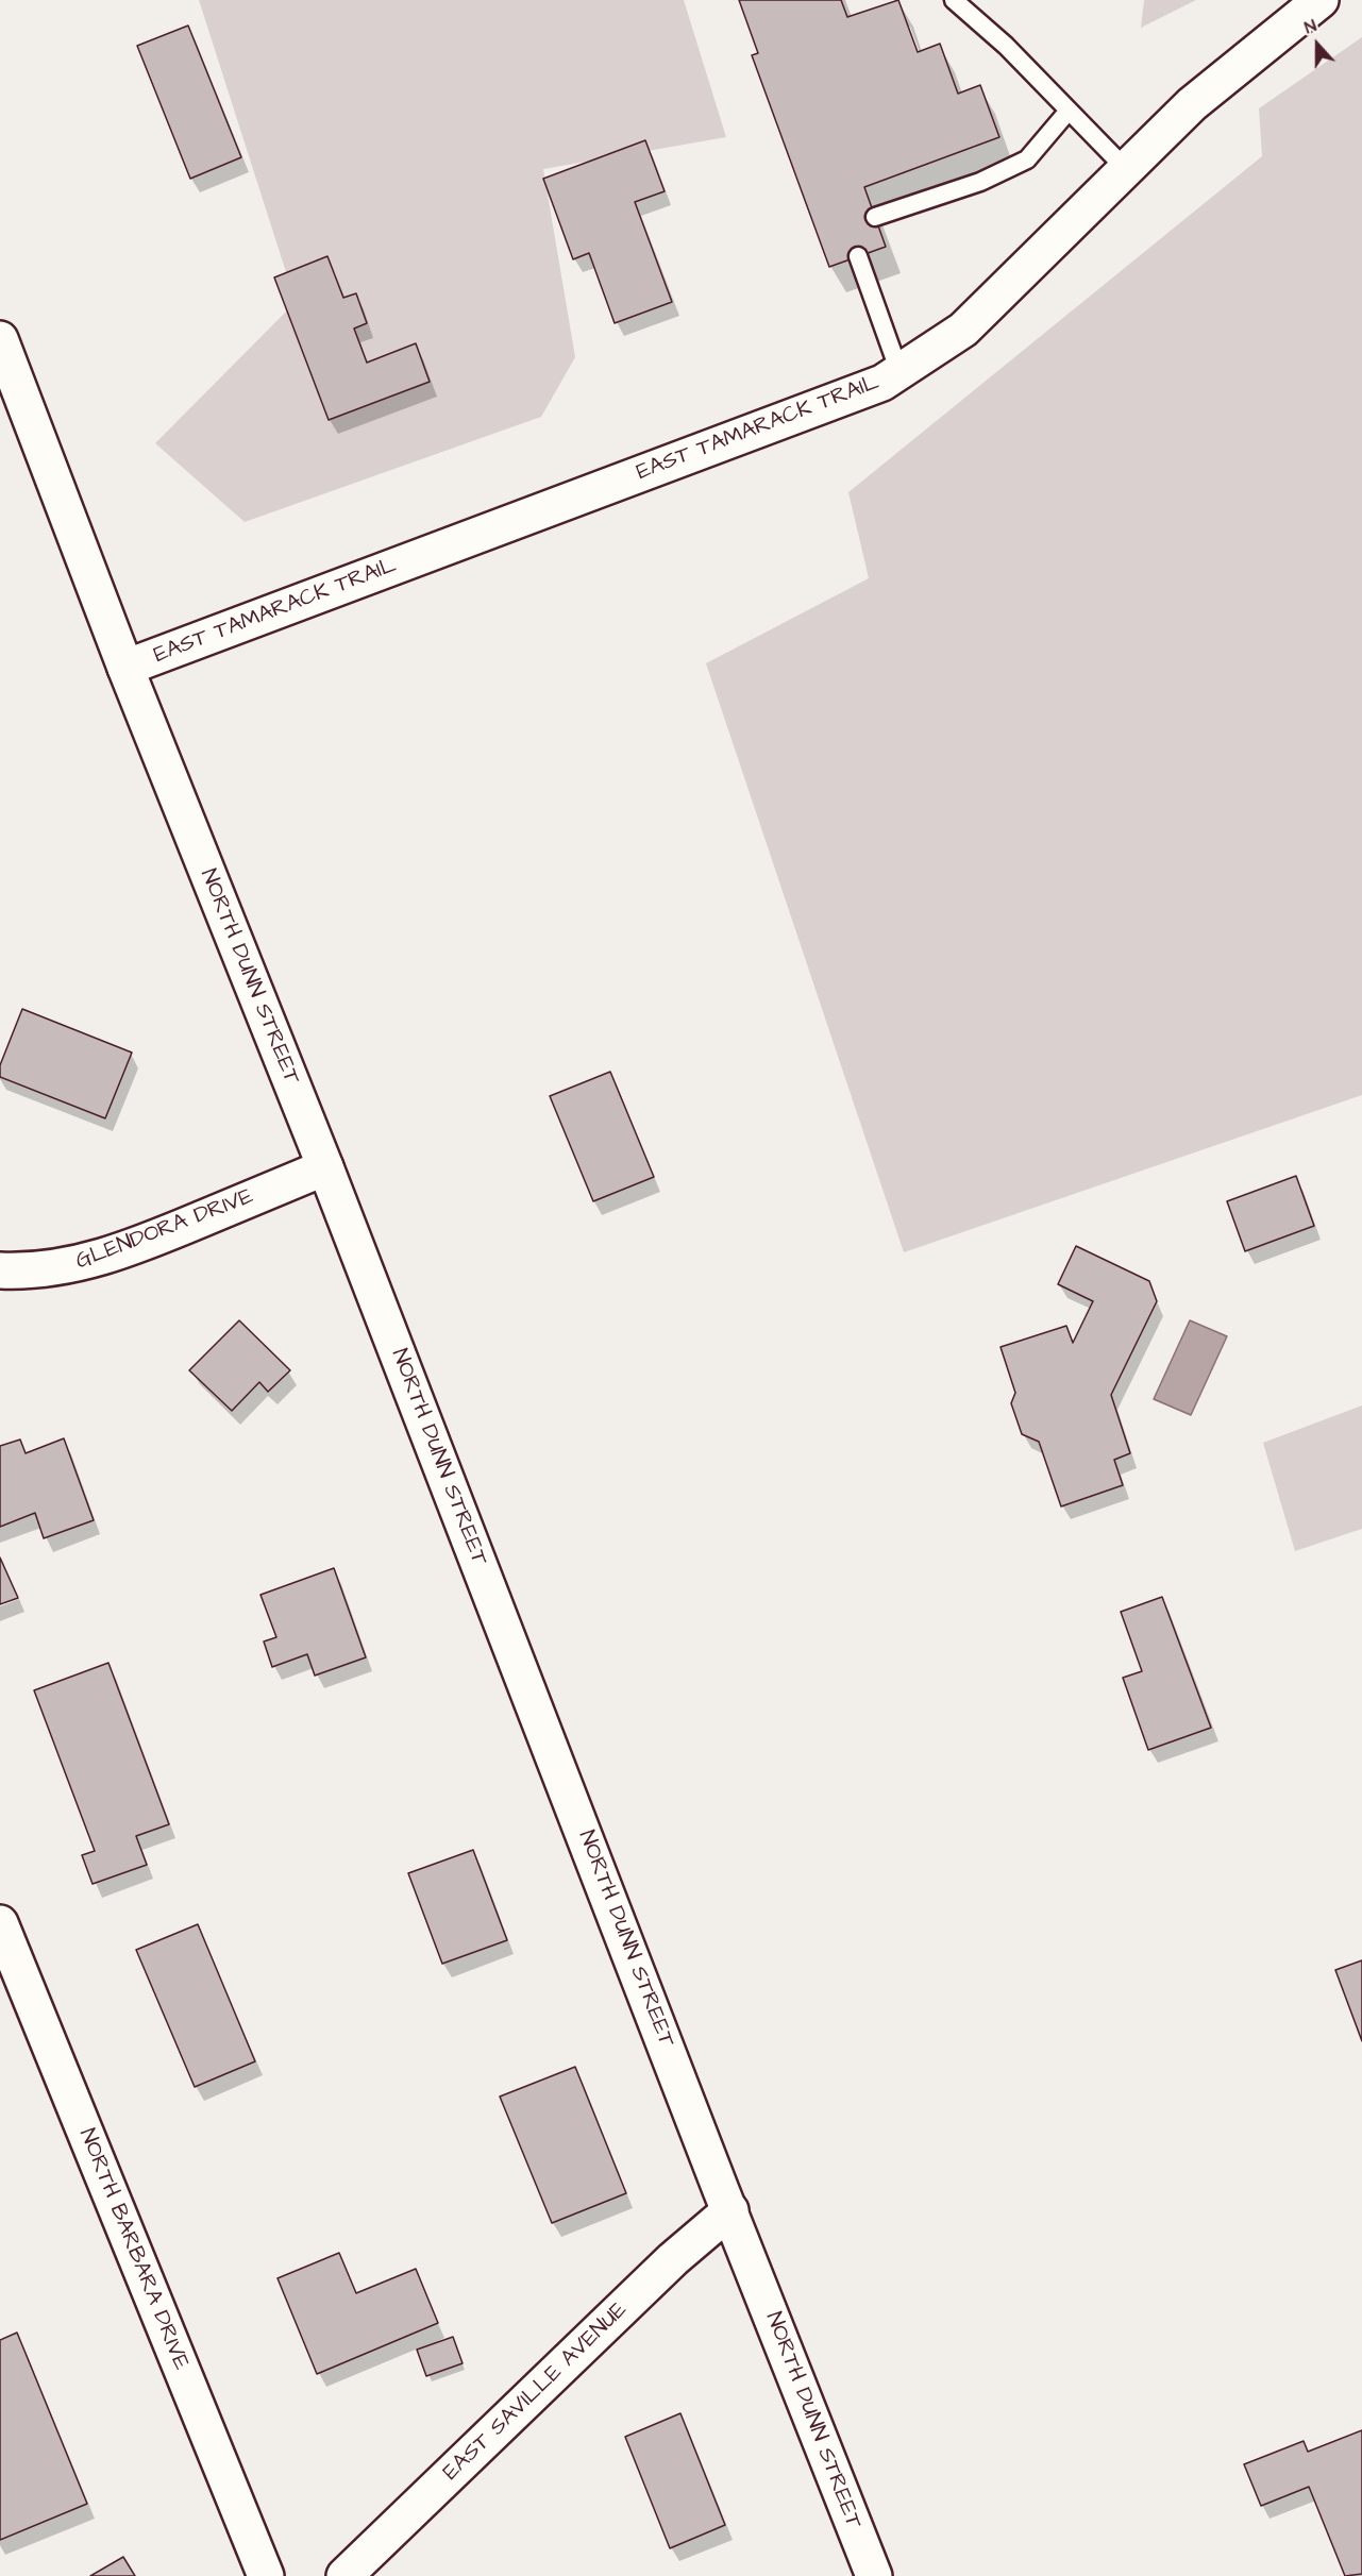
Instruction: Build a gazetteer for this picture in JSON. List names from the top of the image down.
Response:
{
  "streets": {
    "street": [
      "EAST TAMARACK TRAIL",
      "NORTH DUNN STREET",
      "GLENDORA DRIVE",
      "NORTH BARBARA DRIVE",
      "EAST SAVILLE AVENUE"
    ]
  },
  "crossings": [
    ["EAST TAMARACK TRAIL", "NORTH DUNN STREET"],
    ["NORTH DUNN STREET", "GLENDORA DRIVE"],
    ["NORTH DUNN STREET", "EAST SAVILLE AVENUE"]
  ],
  "north": "top"
}
